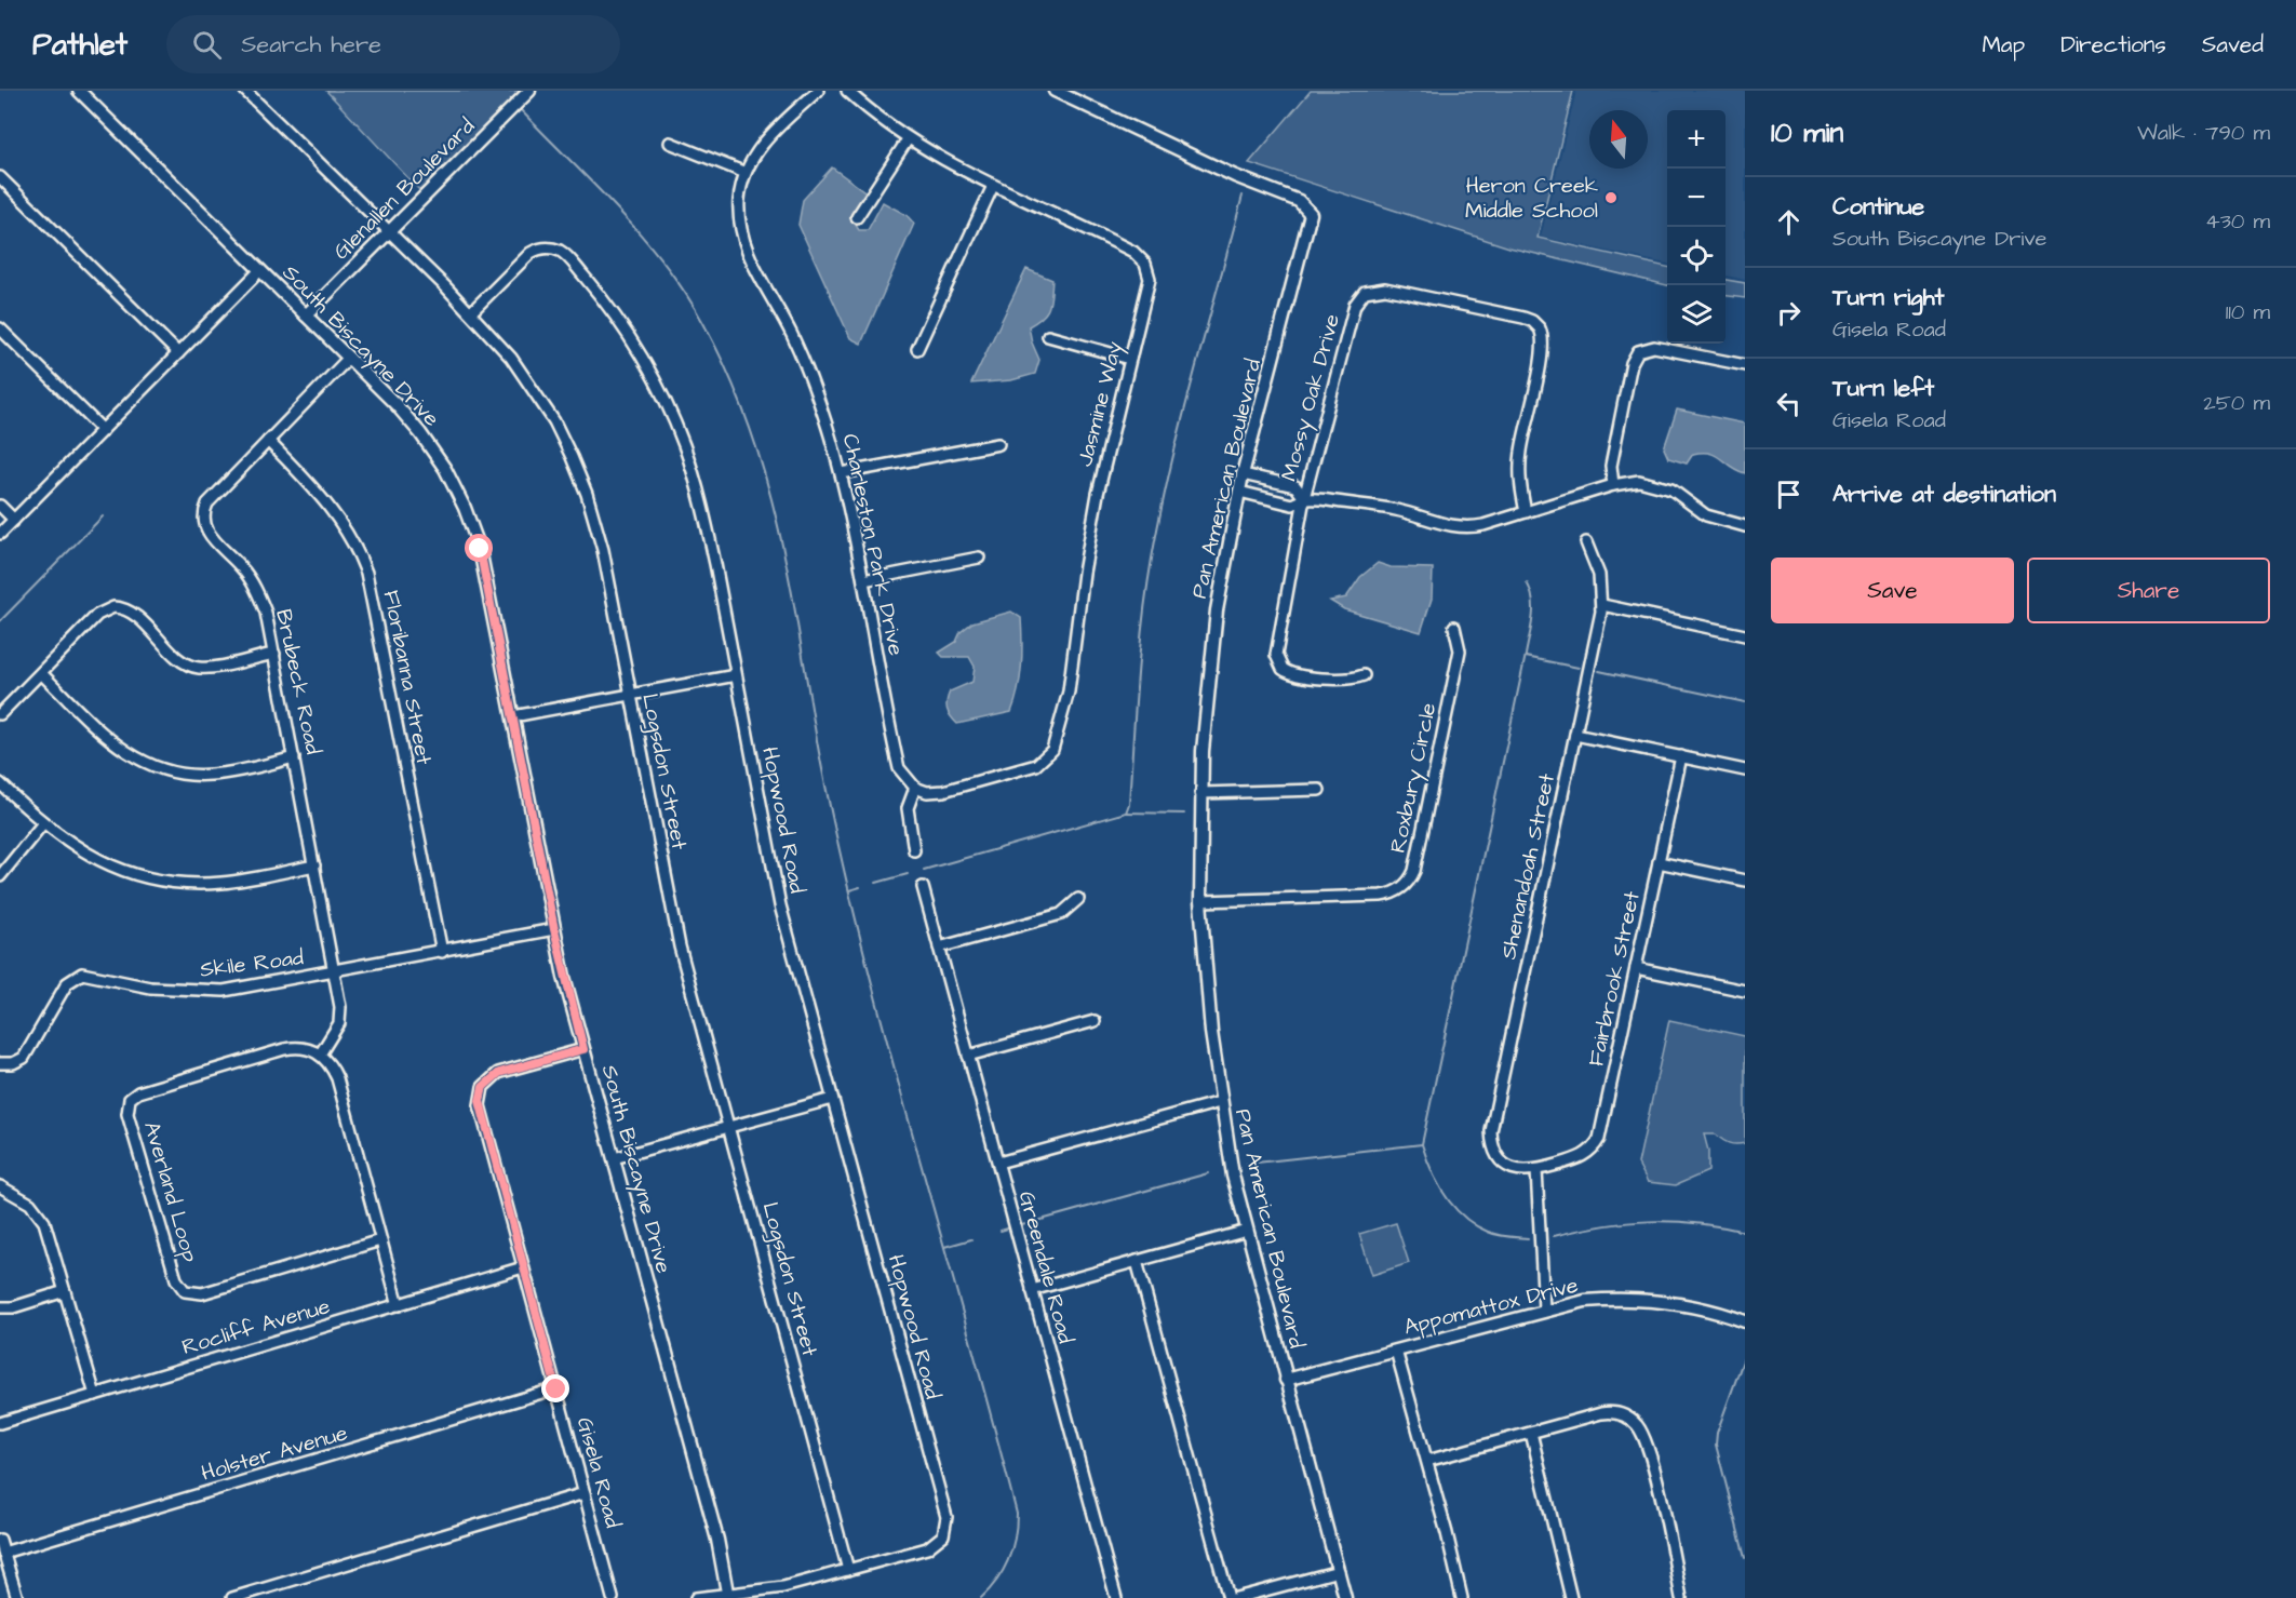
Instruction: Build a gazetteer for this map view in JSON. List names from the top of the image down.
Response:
{
  "streets": {
    "street": [
      "Glenallen Boulevard",
      "South Biscayne Drive",
      "Mossy Oak Drive",
      "Jasmine Way",
      "Pan American Boulevard",
      "Charleston Park Drive",
      "Floribanna Street",
      "Brubeck Road",
      "Logsdon Street",
      "Roxbury Circle",
      "Hopwood Road",
      "Shenandoah Street",
      "Skile Road",
      "Fairbrook Street",
      "Averland Loop",
      "Greendale Road",
      "Appomattox Drive",
      "Rocliff Avenue",
      "Holster Avenue",
      "Gisela Road"
    ]
  },
  "crossings": [
    ["Glenallen Boulevard", "South Biscayne Drive"],
    ["Glenallen Boulevard", "Logsdon Street"],
    ["South Biscayne Drive", "Brubeck Road"],
    ["South Biscayne Drive", "Skile Road"],
    ["South Biscayne Drive", "Gisela Road"],
    ["Jasmine Way", "Charleston Park Drive"],
    ["Pan American Boulevard", "Roxbury Circle"],
    ["Pan American Boulevard", "Appomattox Drive"],
    ["Floribanna Street", "Brubeck Road"],
    ["Floribanna Street", "Skile Road"],
    ["Brubeck Road", "Skile Road"],
    ["Brubeck Road", "Averland Loop"],
    ["Logsdon Street", "Hopwood Road"],
    ["Shenandoah Street", "Fairbrook Street"],
    ["Rocliff Avenue", "Gisela Road"],
    ["Holster Avenue", "Gisela Road"]
  ],
  "places": ["Heron Creek Middle School"],
  "north": "top",
  "page": {
    "header": "Pathlet",
    "search": "Search here",
    "nav": ["Map", "Directions", "Saved"],
    "heading": ["10 min", "Walk · 790 m"],
    "map_buttons": ["+", "−"],
    "list": [
      ["Continue", "South Biscayne Drive", "430 m"],
      ["Turn right", "Gisela Road", "110 m"],
      ["Turn left", "Gisela Road", "250 m"],
      "Arrive at destination"
    ],
    "buttons": ["Save", "Share"]
  }
}
